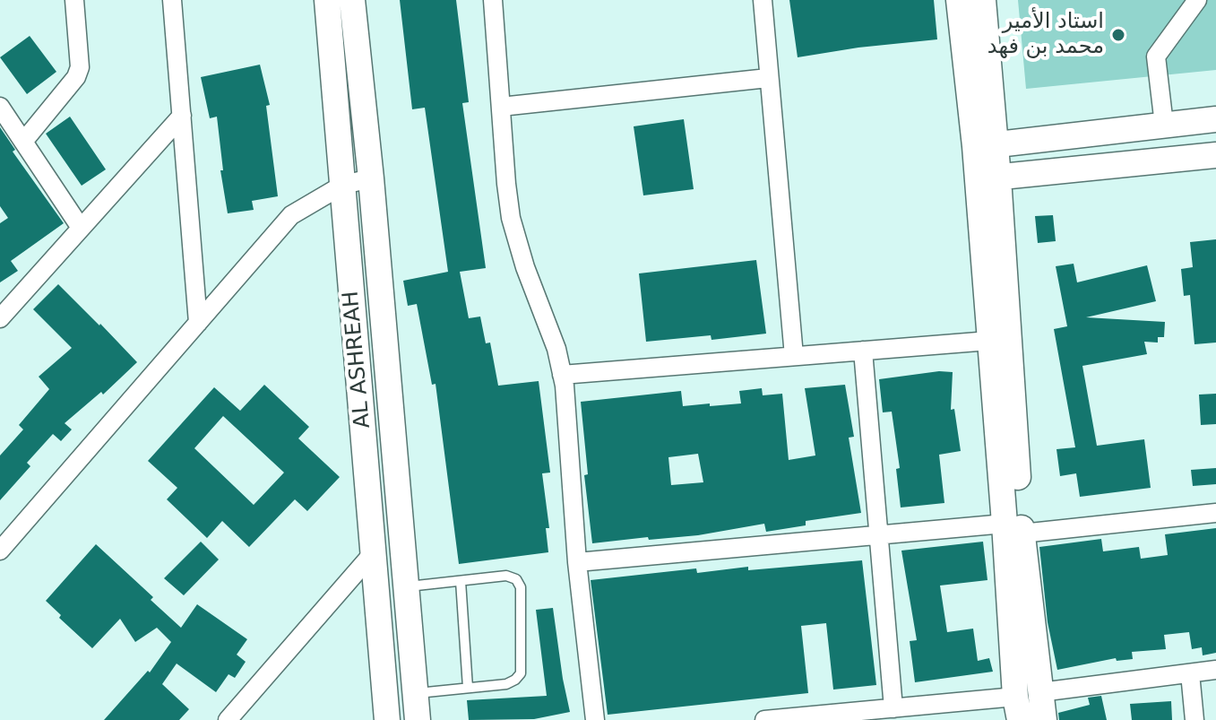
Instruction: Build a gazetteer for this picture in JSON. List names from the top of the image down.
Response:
{
  "streets": {
    "street": ["AL ASHREAH"]
  },
  "places": ["استاد الأمير محمد بن فهد"]
}
